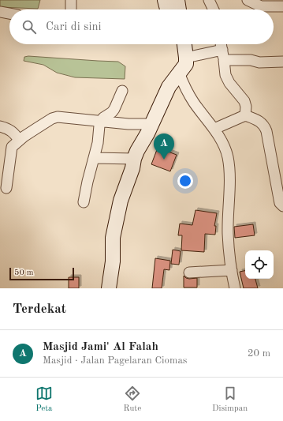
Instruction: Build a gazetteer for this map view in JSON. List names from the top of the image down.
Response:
{
  "scale_bar": "50 m",
  "page": {
    "search": "Cari di sini",
    "pins": "A",
    "scale": "50 m",
    "heading": "Terdekat",
    "list": [
      {
        "mark": "A",
        "name": "Masjid Jami' Al Falah",
        "note": "Masjid · Jalan Pagelaran Ciomas",
        "value": "20 m"
      }
    ],
    "nav": ["Peta", "Rute", "Disimpan"]
  }
}
